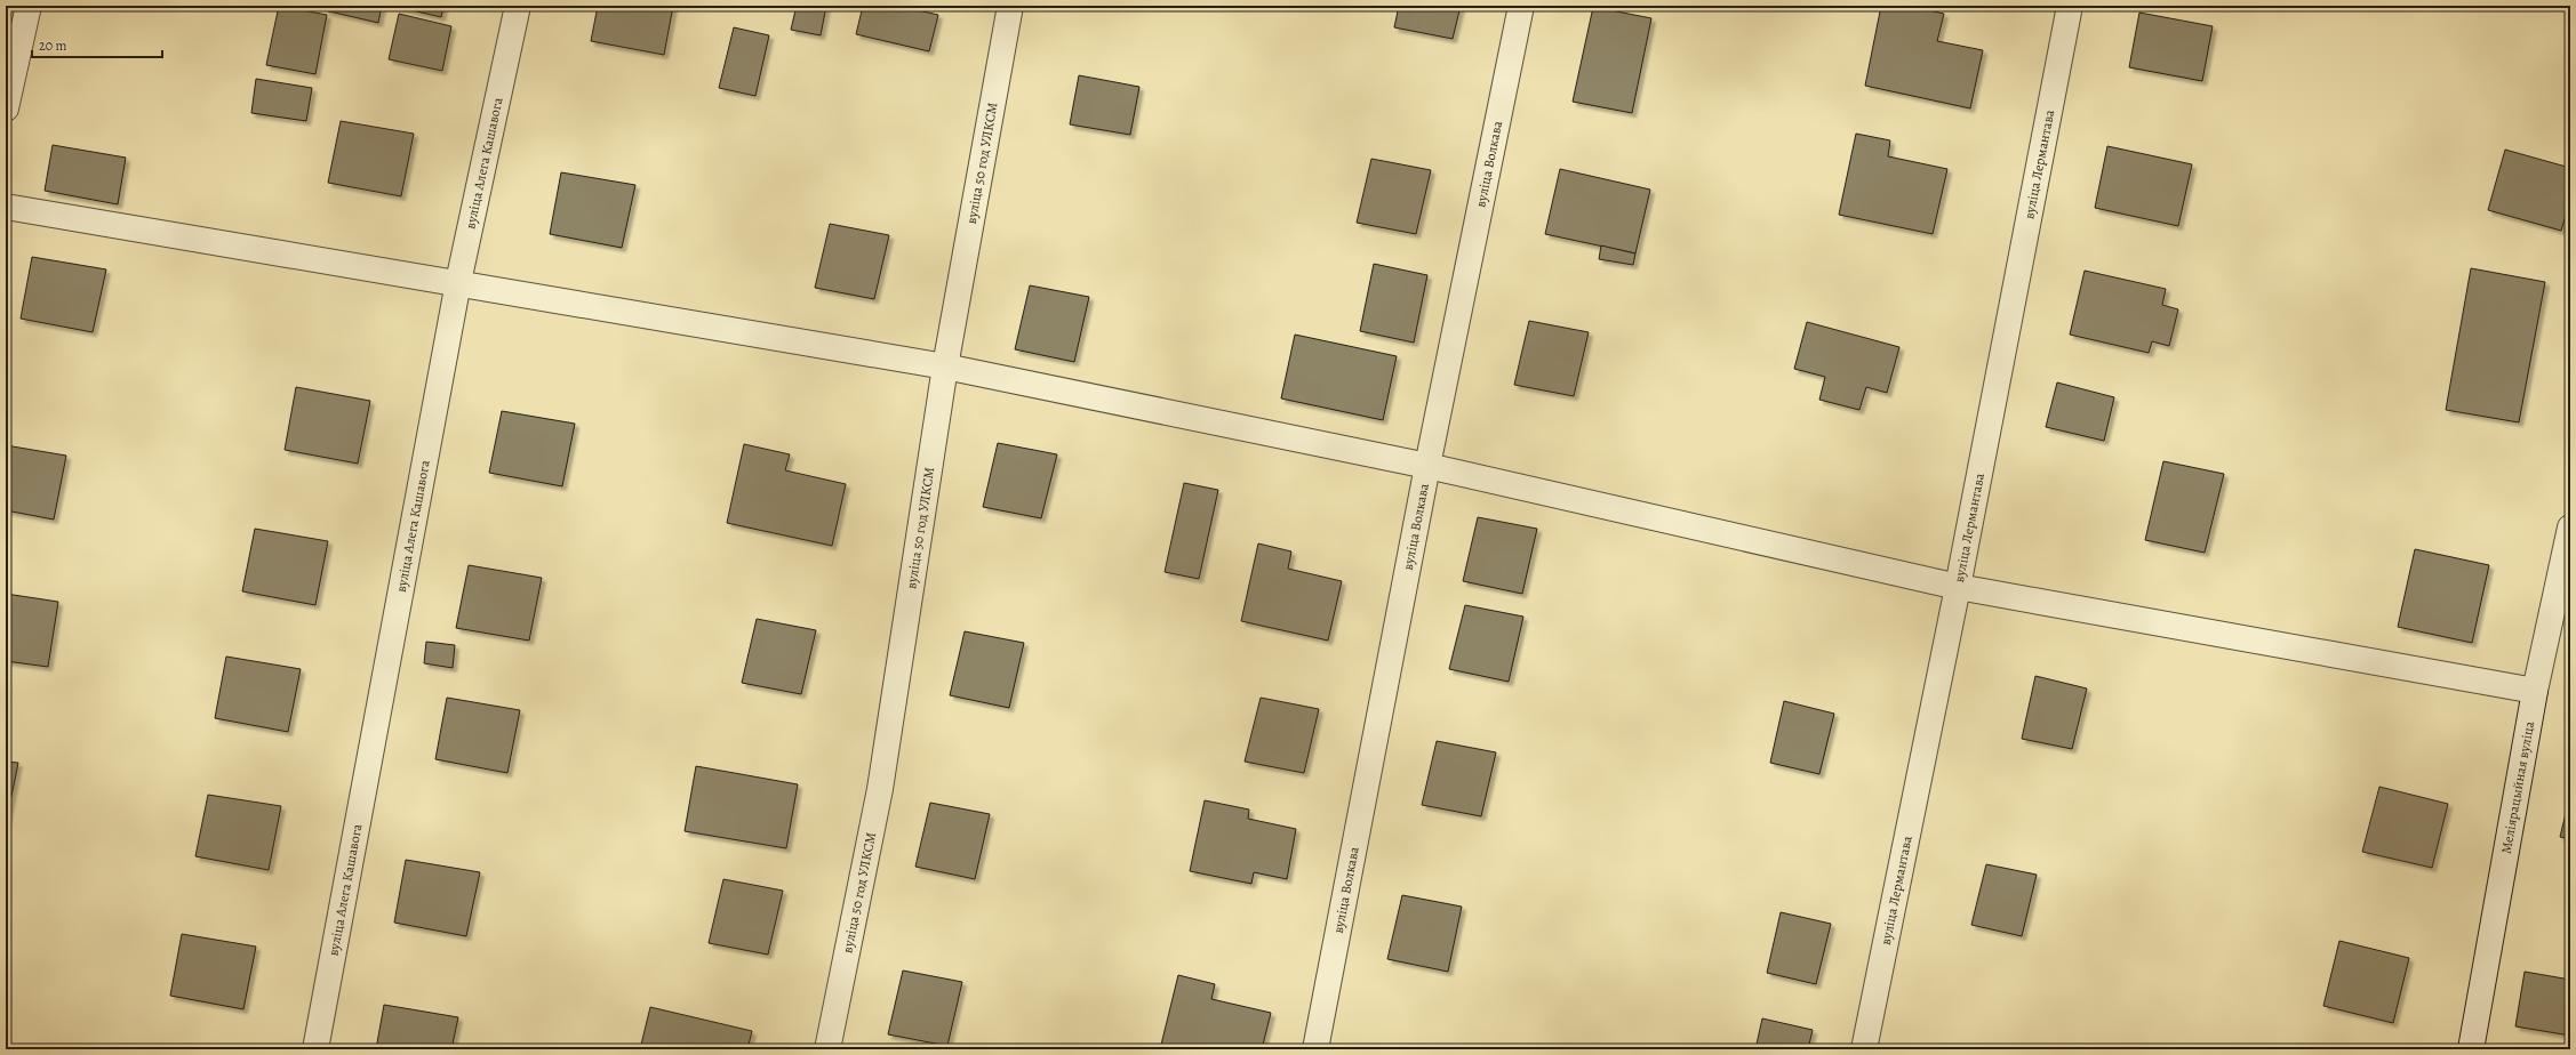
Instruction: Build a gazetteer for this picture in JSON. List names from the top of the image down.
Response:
{
  "streets": {
    "street": [
      "вуліца Алега Кашавога",
      "вуліца 50 год УЛКСМ",
      "вуліца Волкава",
      "вуліца Лермантава",
      "Меліярацыйная вуліца"
    ]
  },
  "scale_bar": "20 m"
}
